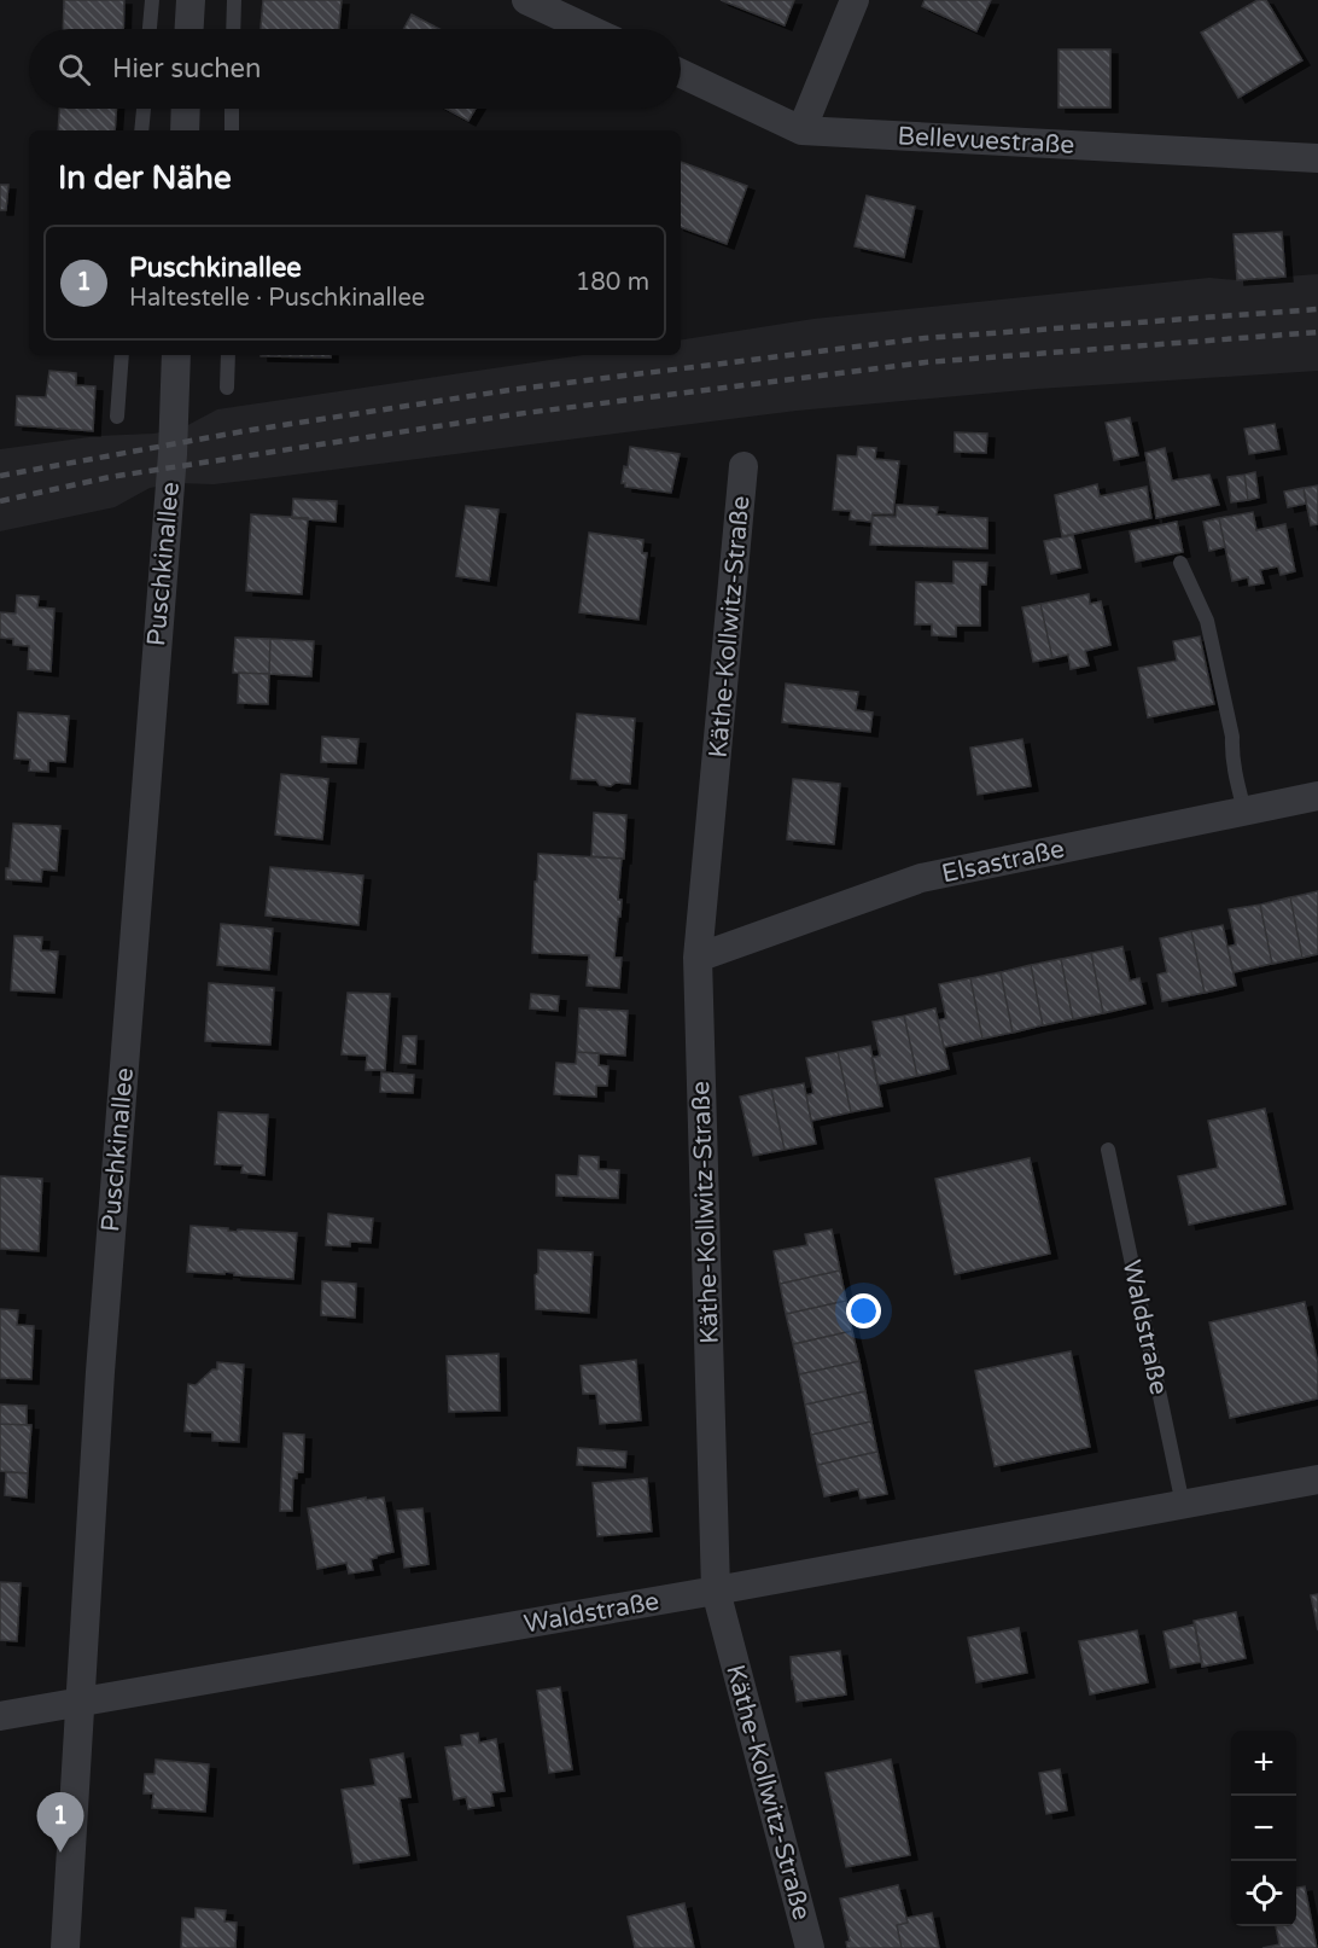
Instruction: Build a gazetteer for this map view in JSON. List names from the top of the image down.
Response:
{
  "streets": {
    "street": [
      "Bellevuestraße",
      "Puschkinallee",
      "Käthe-Kollwitz-Straße",
      "Elsastraße",
      "Waldstraße"
    ]
  },
  "crossings": [
    ["Puschkinallee", "Waldstraße"],
    ["Käthe-Kollwitz-Straße", "Elsastraße"],
    ["Käthe-Kollwitz-Straße", "Waldstraße"]
  ],
  "page": {
    "search": "Hier suchen",
    "heading": "In der Nähe",
    "list": [
      {
        "mark": "1",
        "name": "Puschkinallee",
        "note": "Haltestelle · Puschkinallee",
        "value": "180 m"
      }
    ],
    "map_buttons": ["+", "−"],
    "pins": "1"
  }
}
